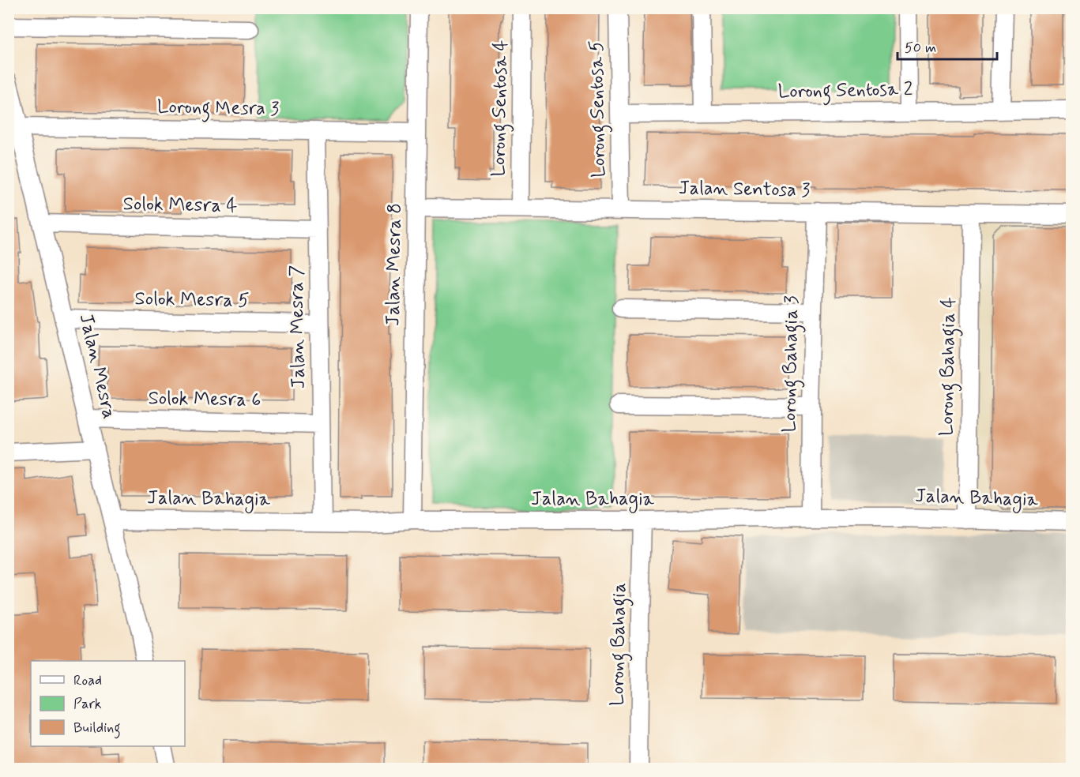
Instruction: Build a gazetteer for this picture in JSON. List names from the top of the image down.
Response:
{
  "streets": {
    "street": [
      "Lorong Sentosa 2",
      "Lorong Mesra 3",
      "Lorong Sentosa 4",
      "Lorong Sentosa 5",
      "Jalan Sentosa 3",
      "Solok Mesra 4",
      "Jalan Mesra 8",
      "Solok Mesra 5",
      "Jalan Mesra 7",
      "Lorong Bahagia 3",
      "Jalan Mesra",
      "Lorong Bahagia 4",
      "Solok Mesra 6",
      "Jalan Bahagia",
      "Lorong Bahagia"
    ]
  },
  "crossings": [
    ["Lorong Sentosa 2", "Lorong Sentosa 5"],
    ["Lorong Mesra 3", "Jalan Mesra 8"],
    ["Lorong Mesra 3", "Jalan Mesra 7"],
    ["Lorong Mesra 3", "Jalan Mesra"],
    ["Lorong Sentosa 4", "Jalan Sentosa 3"],
    ["Lorong Sentosa 5", "Jalan Sentosa 3"],
    ["Jalan Sentosa 3", "Jalan Mesra 8"],
    ["Jalan Sentosa 3", "Lorong Bahagia 3"],
    ["Jalan Sentosa 3", "Lorong Bahagia 4"],
    ["Solok Mesra 4", "Jalan Mesra 7"],
    ["Solok Mesra 4", "Jalan Mesra"],
    ["Jalan Mesra 8", "Jalan Bahagia"],
    ["Solok Mesra 5", "Jalan Mesra 7"],
    ["Solok Mesra 5", "Jalan Mesra"],
    ["Jalan Mesra 7", "Solok Mesra 6"],
    ["Jalan Mesra 7", "Jalan Bahagia"],
    ["Lorong Bahagia 3", "Jalan Bahagia"],
    ["Jalan Mesra", "Solok Mesra 6"],
    ["Jalan Mesra", "Jalan Bahagia"],
    ["Lorong Bahagia 4", "Jalan Bahagia"],
    ["Jalan Bahagia", "Lorong Bahagia"]
  ],
  "legend": ["Road", "Park", "Building"],
  "scale_bar": "50 m"
}
